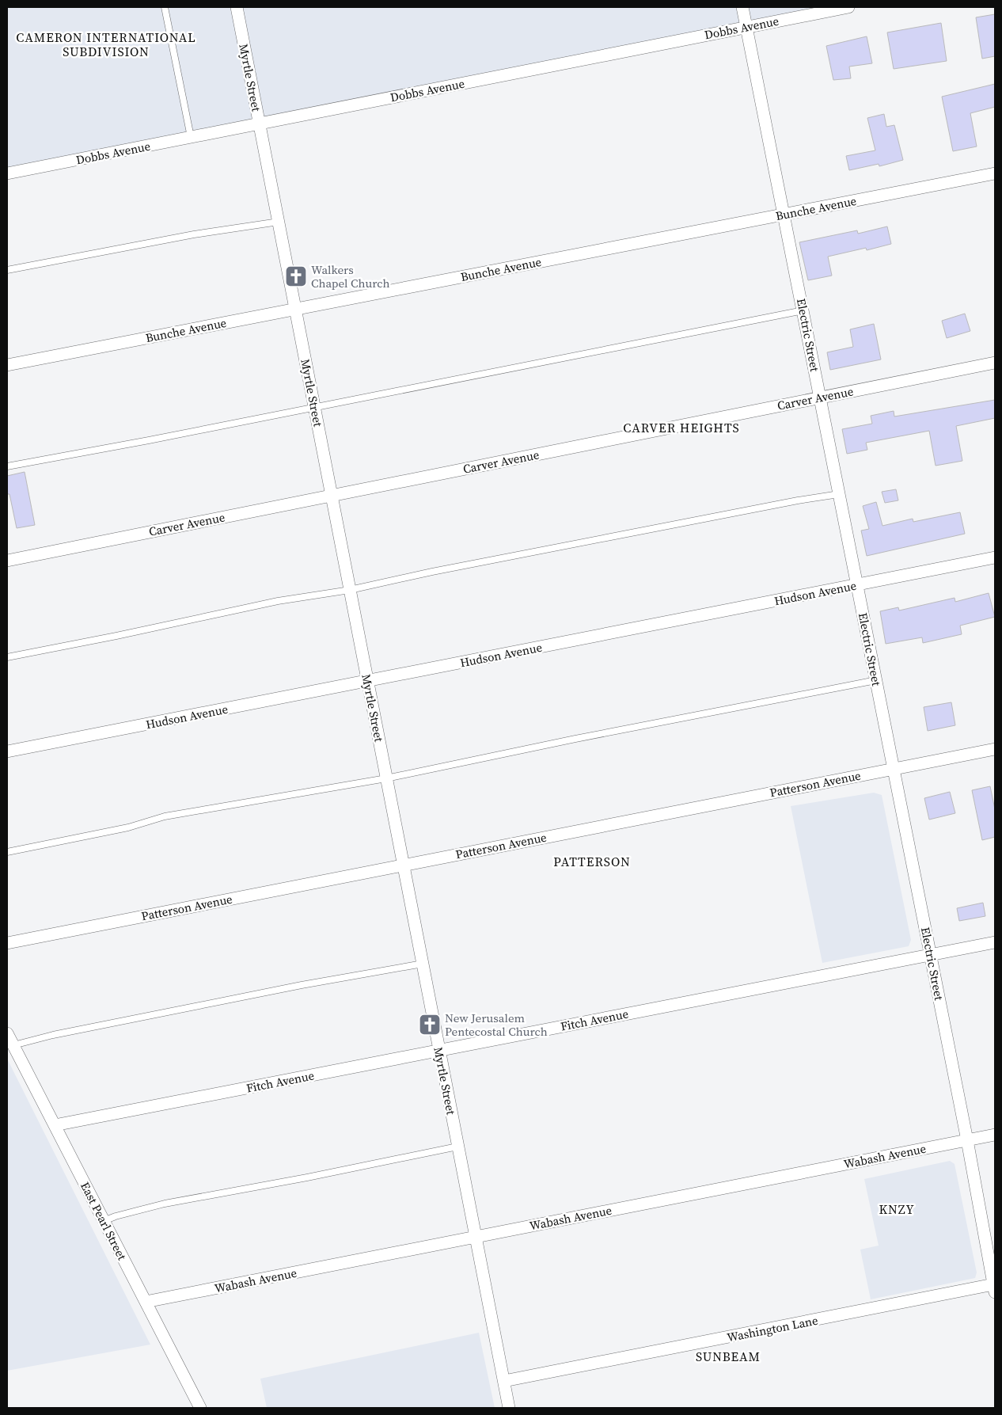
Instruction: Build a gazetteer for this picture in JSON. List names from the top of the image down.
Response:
{
  "streets": {
    "street": [
      "Dobbs Avenue",
      "Myrtle Street",
      "Bunche Avenue",
      "Electric Street",
      "Carver Avenue",
      "Hudson Avenue",
      "Patterson Avenue",
      "Fitch Avenue",
      "Wabash Avenue",
      "East Pearl Street",
      "Washington Lane"
    ]
  },
  "crossings": [
    ["Dobbs Avenue", "Myrtle Street"],
    ["Dobbs Avenue", "Electric Street"],
    ["Myrtle Street", "Bunche Avenue"],
    ["Myrtle Street", "Carver Avenue"],
    ["Myrtle Street", "Hudson Avenue"],
    ["Myrtle Street", "Patterson Avenue"],
    ["Myrtle Street", "Fitch Avenue"],
    ["Myrtle Street", "Wabash Avenue"],
    ["Myrtle Street", "Washington Lane"],
    ["Bunche Avenue", "Electric Street"],
    ["Electric Street", "Carver Avenue"],
    ["Electric Street", "Hudson Avenue"],
    ["Electric Street", "Patterson Avenue"],
    ["Electric Street", "Fitch Avenue"],
    ["Electric Street", "Wabash Avenue"],
    ["Electric Street", "Washington Lane"],
    ["Fitch Avenue", "East Pearl Street"],
    ["Wabash Avenue", "East Pearl Street"]
  ],
  "districts": [
    "CAMERON INTERNATIONAL SUBDIVISION",
    "CARVER HEIGHTS",
    "PATTERSON",
    "KNZY",
    "SUNBEAM"
  ],
  "places": {
    "church": ["Walkers Chapel Church", "New Jerusalem Pentecostal Church"]
  }
}
